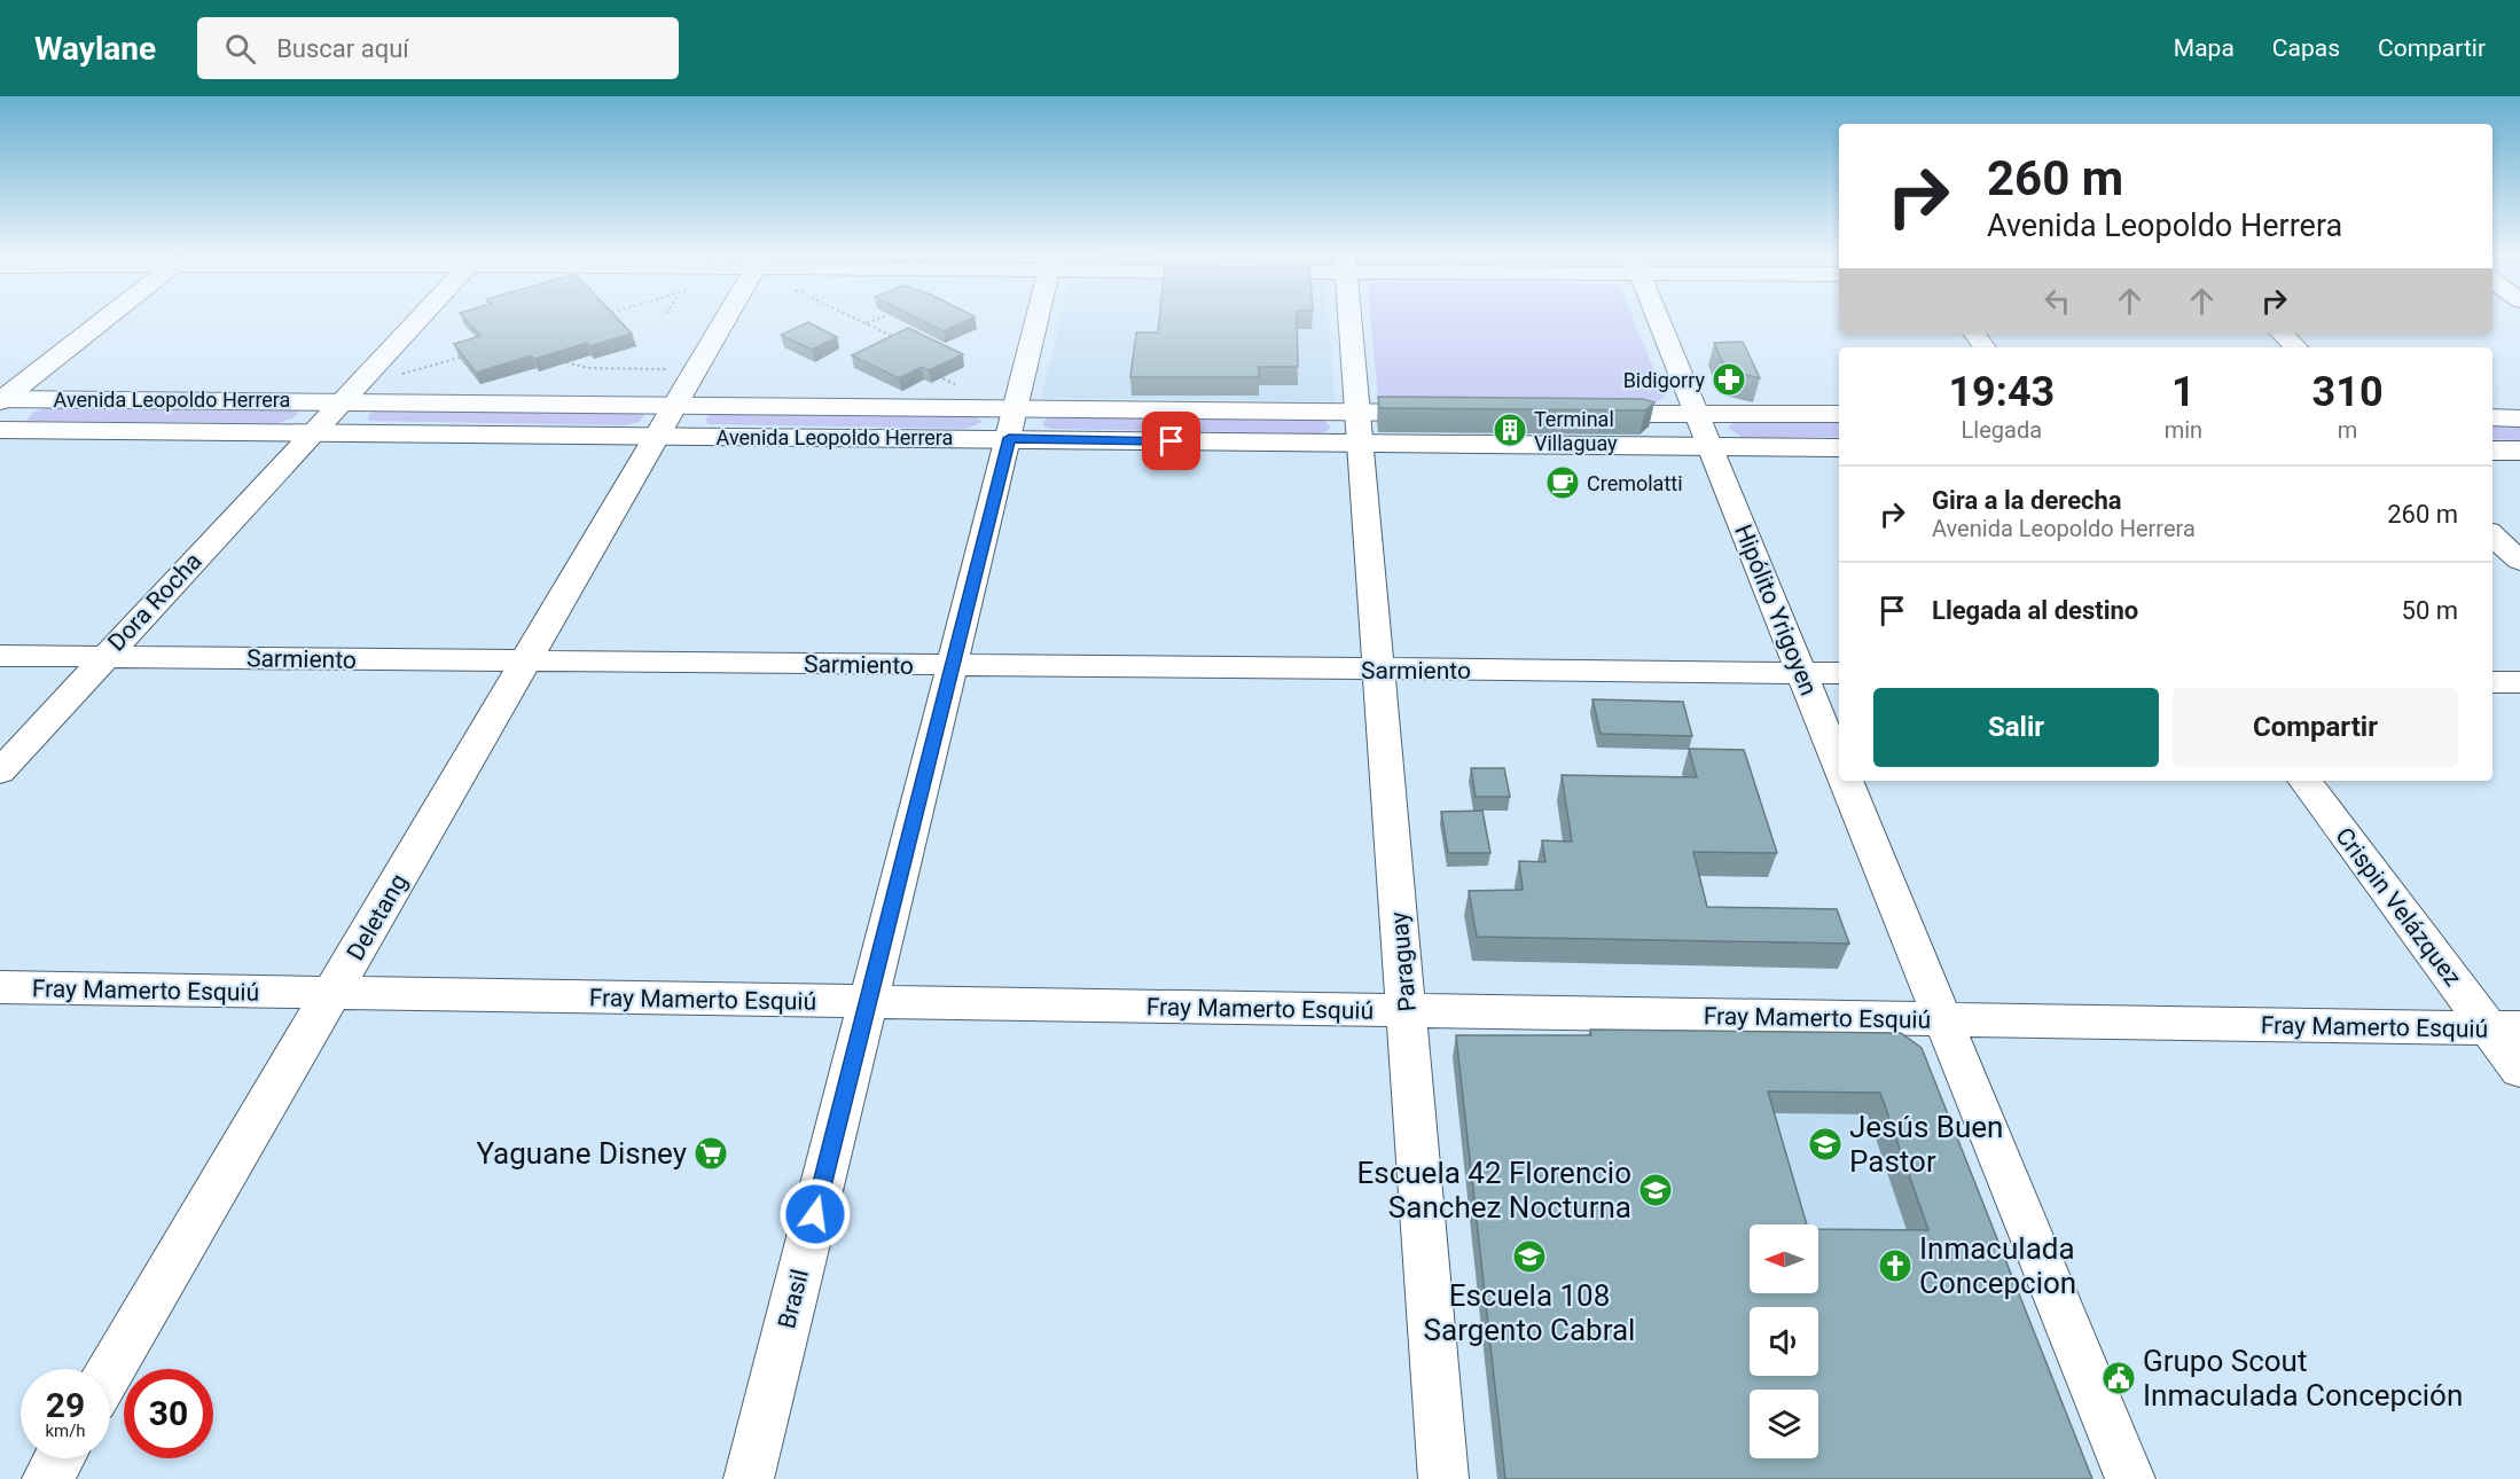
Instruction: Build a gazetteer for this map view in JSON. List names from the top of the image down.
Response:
{
  "streets": {
    "street": [
      "Avenida Leopoldo Herrera",
      "Dora Rocha",
      "Hipólito Yrigoyen",
      "Sarmiento",
      "Crispin Velázquez",
      "Deletang",
      "Paraguay",
      "Fray Mamerto Esquiú",
      "Brasil"
    ]
  },
  "crossings": [
    ["Avenida Leopoldo Herrera", "Dora Rocha"],
    ["Avenida Leopoldo Herrera", "Hipólito Yrigoyen"],
    ["Avenida Leopoldo Herrera", "Deletang"],
    ["Avenida Leopoldo Herrera", "Paraguay"],
    ["Avenida Leopoldo Herrera", "Brasil"],
    ["Dora Rocha", "Sarmiento"],
    ["Hipólito Yrigoyen", "Sarmiento"],
    ["Sarmiento", "Deletang"],
    ["Sarmiento", "Paraguay"],
    ["Sarmiento", "Brasil"],
    ["Crispin Velázquez", "Fray Mamerto Esquiú"],
    ["Deletang", "Fray Mamerto Esquiú"],
    ["Paraguay", "Fray Mamerto Esquiú"],
    ["Fray Mamerto Esquiú", "Brasil"]
  ],
  "places": {
    "pharmacy": ["Bidigorry"],
    "building": ["Terminal Villaguay"],
    "cafe": ["Cremolatti"],
    "school or university": ["Jesús Buen Pastor", "Escuela 42 Florencio Sanchez Nocturna", "Escuela 108 Sargento Cabral"],
    "supermarket": ["Yaguane Disney"],
    "church": ["Inmaculada Concepcion"],
    "public building": ["Grupo Scout Inmaculada Concepción"]
  },
  "north": "left",
  "page": {
    "header": "Waylane",
    "search": "Buscar aquí",
    "nav": ["Mapa", "Capas", "Compartir"],
    "turn": ["260 m", "Avenida Leopoldo Herrera"],
    "eta": [
      "19:43",
      "Llegada",
      "1",
      "min",
      "310",
      "m"
    ],
    "list": [
      {
        "name": "Gira a la derecha",
        "note": "Avenida Leopoldo Herrera",
        "value": "260 m"
      },
      {
        "name": "Llegada al destino",
        "value": "50 m"
      }
    ],
    "buttons": ["Salir", "Compartir"],
    "speed": "29 km/h",
    "limit": "30"
  }
}
